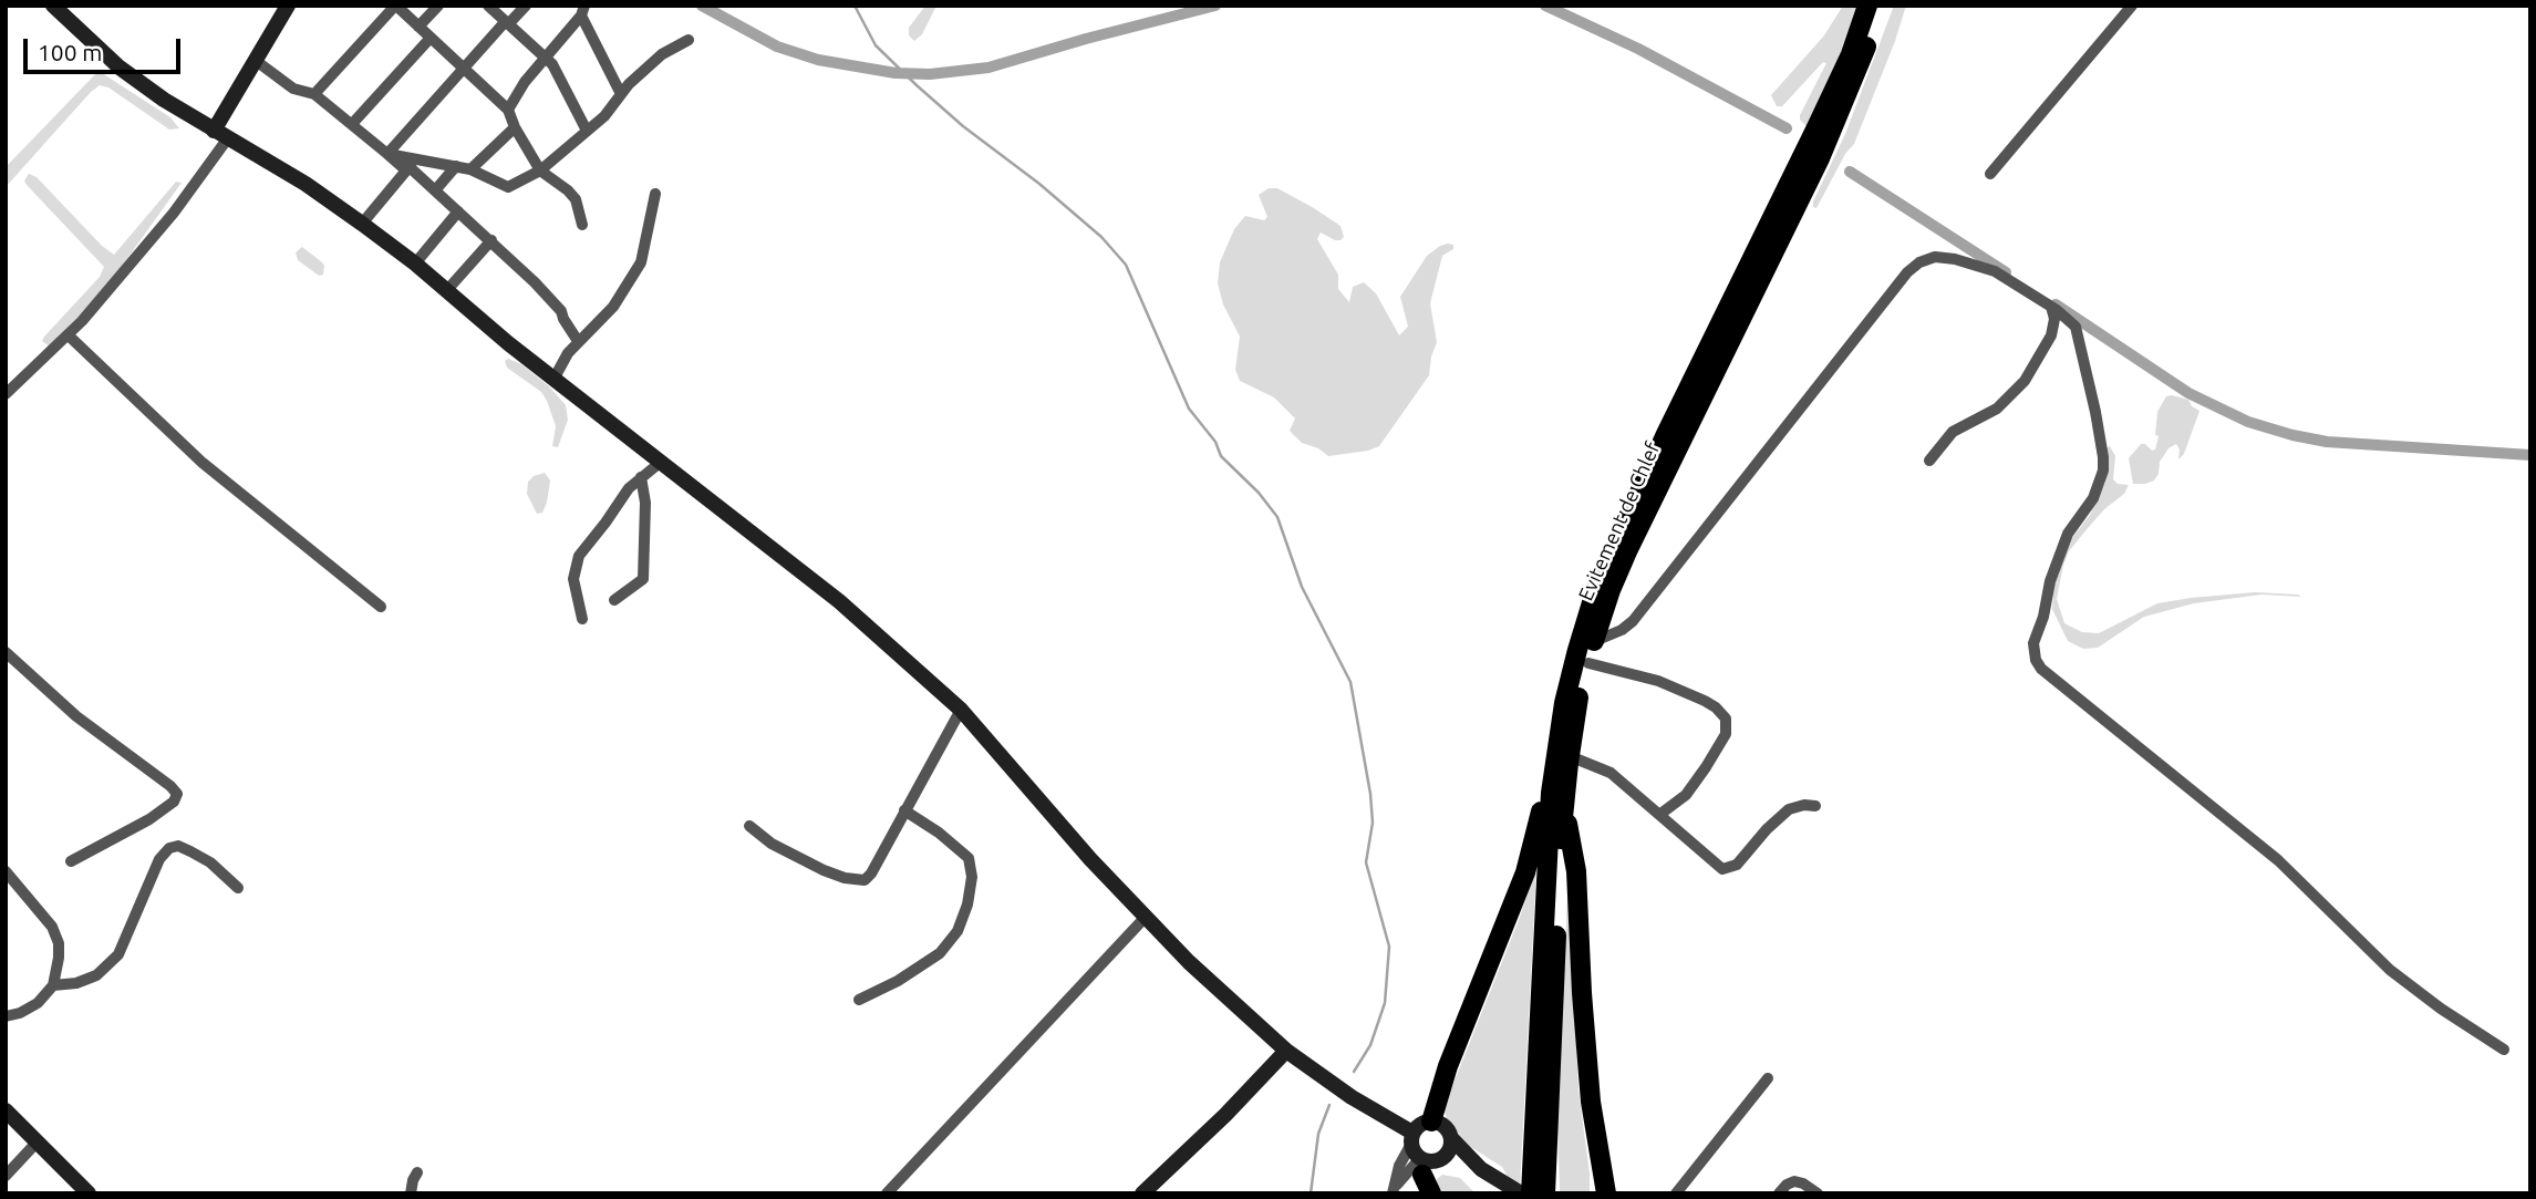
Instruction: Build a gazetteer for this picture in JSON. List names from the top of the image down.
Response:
{
  "streets": {
    "highway": ["Evitement de Chlef"]
  },
  "scale_bar": "100 m"
}
